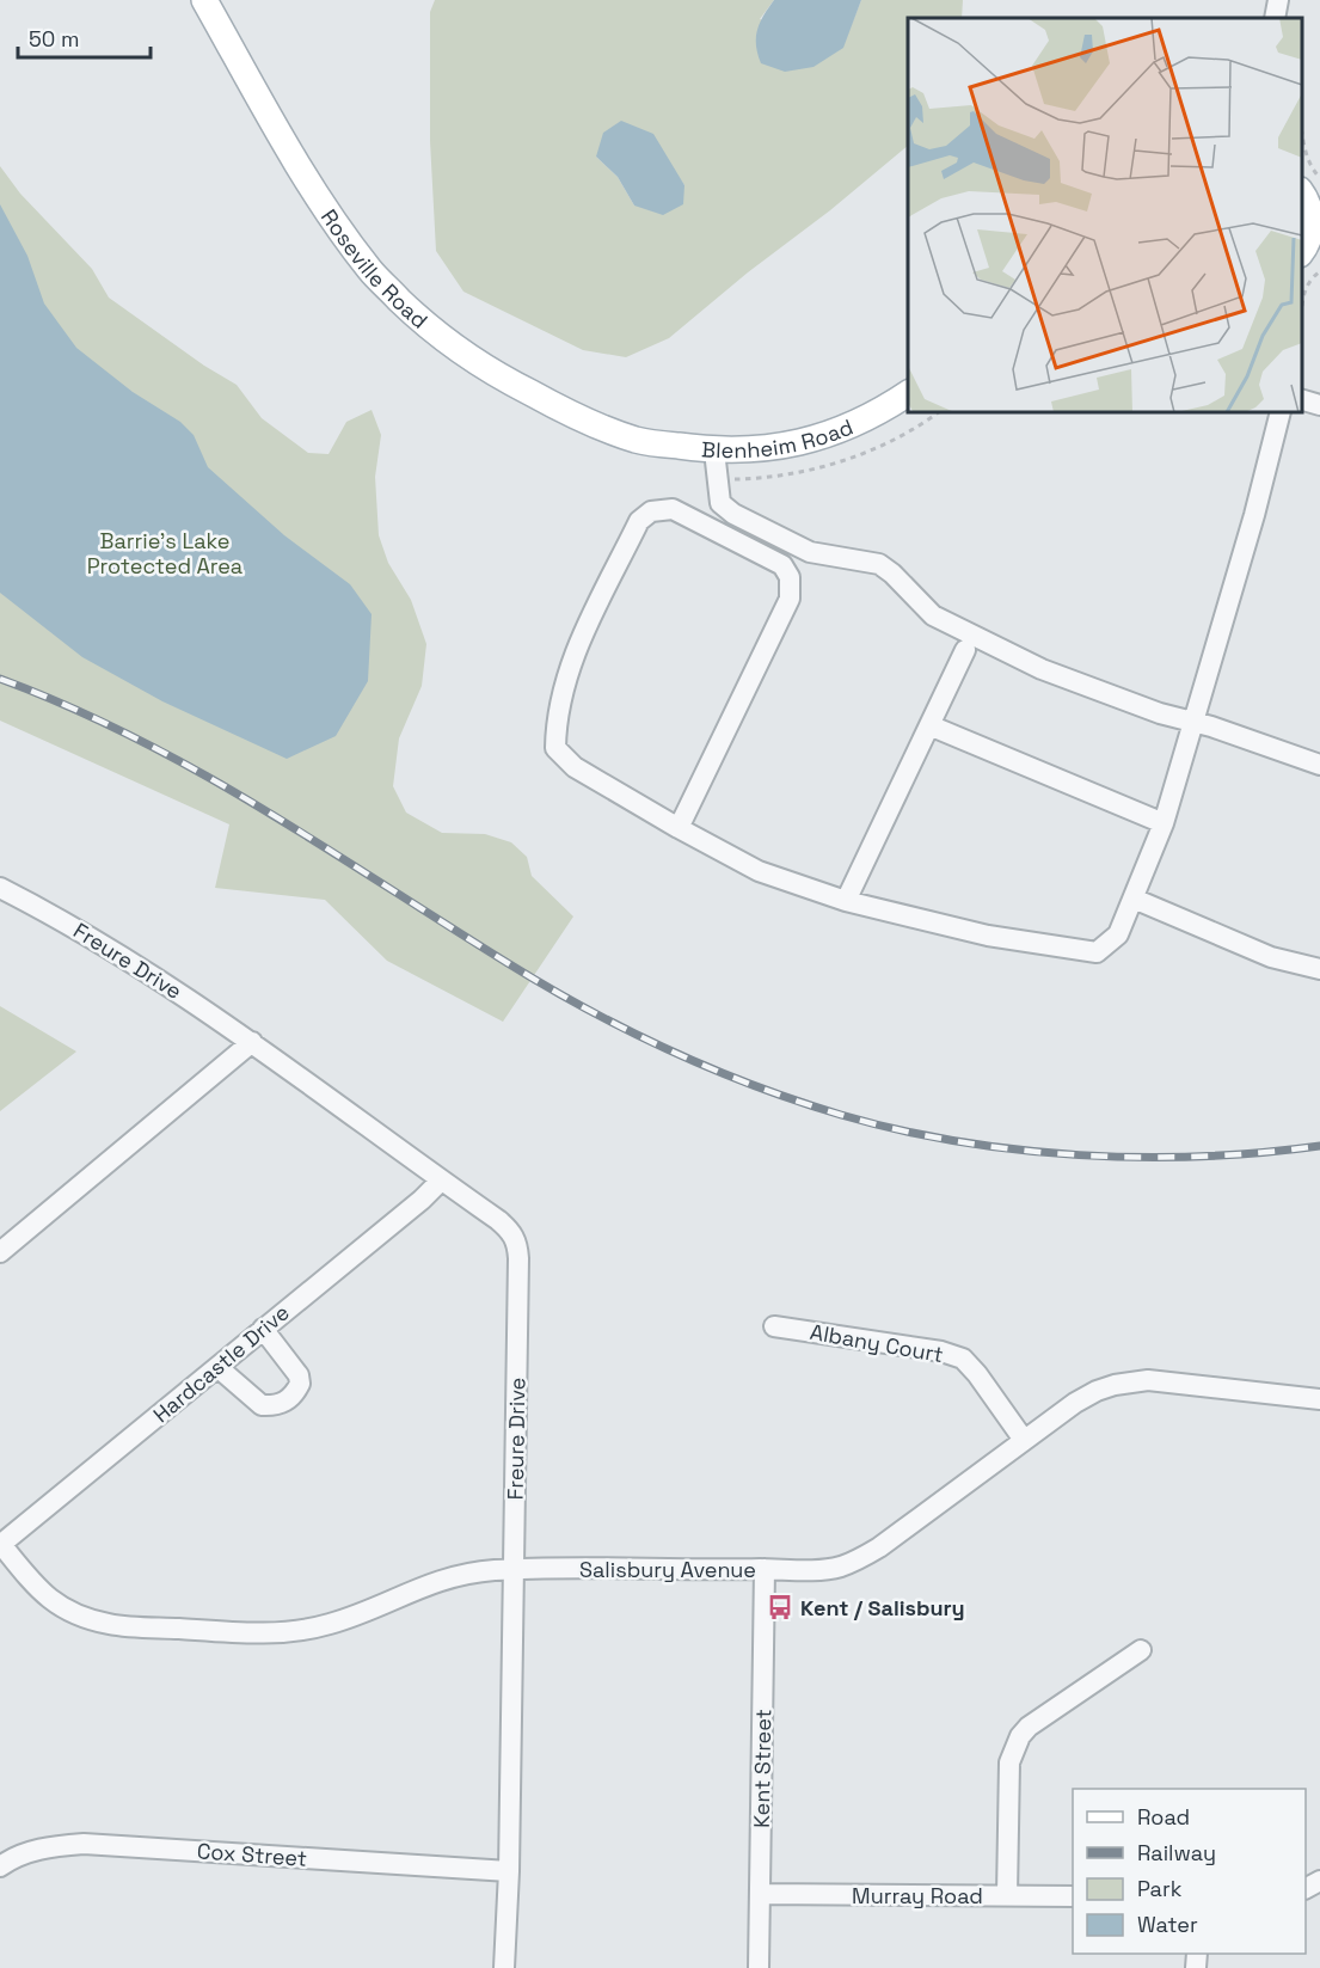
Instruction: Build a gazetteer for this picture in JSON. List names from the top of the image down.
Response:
{
  "streets": {
    "main road": ["Roseville Road", "Blenheim Road"],
    "street": [
      "Freure Drive",
      "Albany Court",
      "Hardcastle Drive",
      "Salisbury Avenue",
      "Kent Street",
      "Cox Street",
      "Murray Road"
    ]
  },
  "crossings": [
    ["Roseville Road", "Blenheim Road"],
    ["Freure Drive", "Hardcastle Drive"],
    ["Freure Drive", "Salisbury Avenue"],
    ["Freure Drive", "Cox Street"],
    ["Albany Court", "Salisbury Avenue"],
    ["Hardcastle Drive", "Salisbury Avenue"],
    ["Salisbury Avenue", "Kent Street"],
    ["Kent Street", "Murray Road"]
  ],
  "parks": ["Barrie's Lake Protected Area"],
  "places": {
    "bus stop": ["Kent / Salisbury"]
  },
  "legend": [
    "Road",
    "Railway",
    "Park",
    "Water"
  ],
  "scale_bar": "50 m"
}
